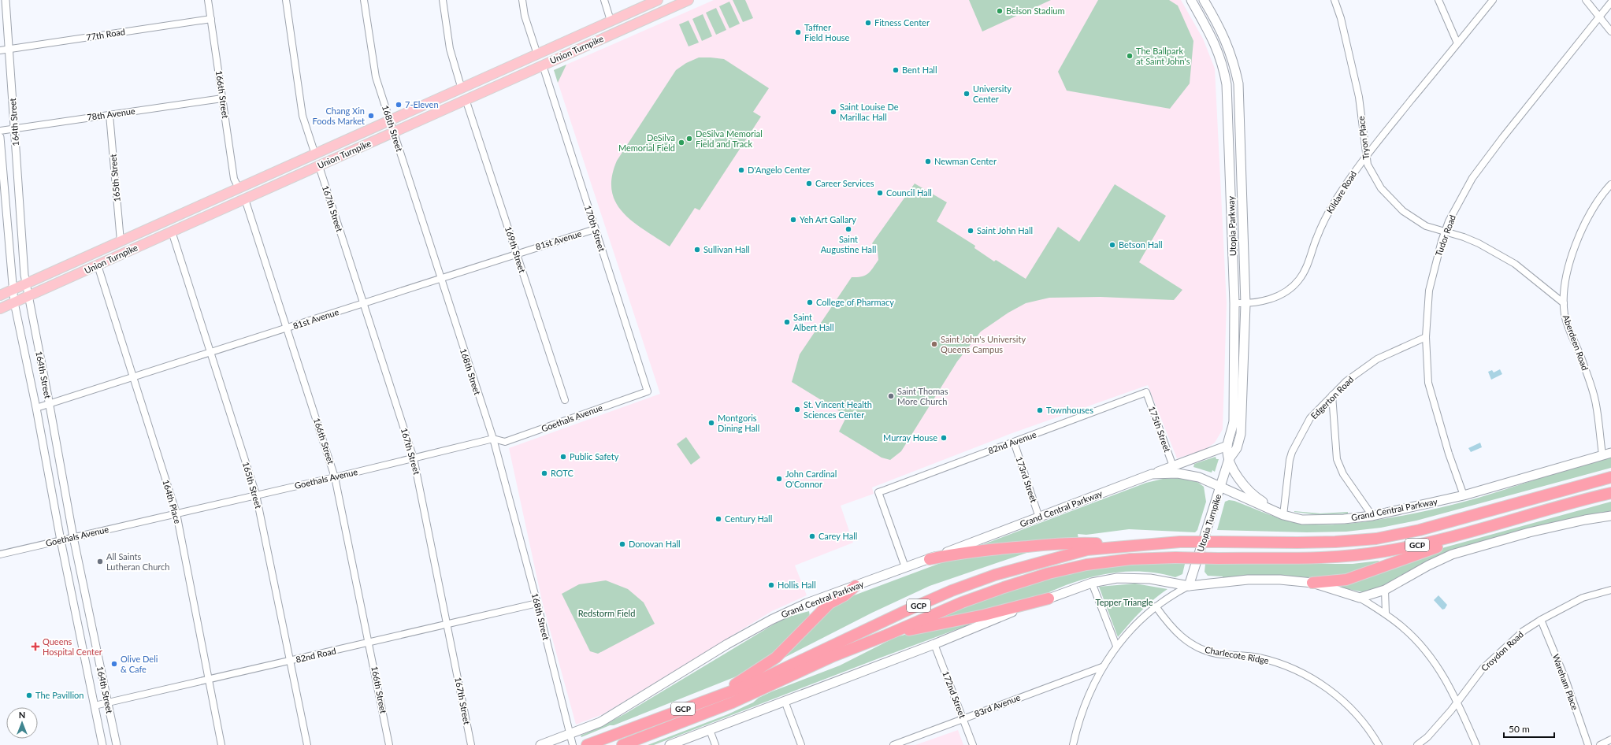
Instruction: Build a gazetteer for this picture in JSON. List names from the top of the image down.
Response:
{
  "streets": {
    "highway": ["GCP"],
    "main road": [
      "Union Turnpike",
      "Utopia Parkway",
      "Grand Central Parkway",
      "Utopia Turnpike"
    ],
    "street": [
      "77th Road",
      "166th Street",
      "78th Avenue",
      "164th Street",
      "168th Street",
      "Tryon Place",
      "165th Street",
      "Kildare Road",
      "167th Street",
      "170th Street",
      "Tudor Road",
      "81st Avenue",
      "169th Street",
      "Aberdeen Road",
      "Edgerton Road",
      "Goethals Avenue",
      "175th Street",
      "82nd Avenue",
      "173rd Street",
      "164th Place",
      "Croydon Road",
      "82nd Road",
      "Charlecote Ridge",
      "Wareham Place",
      "172nd Street",
      "83rd Avenue"
    ]
  },
  "crossings": [
    ["77th Road", "166th Street"],
    ["77th Road", "164th Street"],
    ["Union Turnpike", "166th Street"],
    ["Union Turnpike", "164th Street"],
    ["Union Turnpike", "168th Street"],
    ["Union Turnpike", "165th Street"],
    ["Union Turnpike", "167th Street"],
    ["Union Turnpike", "170th Street"],
    ["Union Turnpike", "169th Street"],
    ["Union Turnpike", "164th Place"],
    ["166th Street", "78th Avenue"],
    ["166th Street", "81st Avenue"],
    ["166th Street", "Goethals Avenue"],
    ["166th Street", "82nd Road"],
    ["78th Avenue", "164th Street"],
    ["78th Avenue", "165th Street"],
    ["164th Street", "81st Avenue"],
    ["164th Street", "Goethals Avenue"],
    ["164th Street", "82nd Road"],
    ["168th Street", "81st Avenue"],
    ["168th Street", "Goethals Avenue"],
    ["168th Street", "Grand Central Parkway"],
    ["168th Street", "82nd Road"],
    ["Tryon Place", "Kildare Road"],
    ["Tryon Place", "Tudor Road"],
    ["Tryon Place", "Aberdeen Road"],
    ["165th Street", "81st Avenue"],
    ["165th Street", "Goethals Avenue"],
    ["165th Street", "82nd Road"],
    ["Kildare Road", "Utopia Parkway"],
    ["167th Street", "81st Avenue"],
    ["167th Street", "Goethals Avenue"],
    ["167th Street", "82nd Road"],
    ["Utopia Parkway", "Utopia Turnpike"],
    ["170th Street", "81st Avenue"],
    ["170th Street", "Goethals Avenue"],
    ["Tudor Road", "Edgerton Road"],
    ["Tudor Road", "Grand Central Parkway"],
    ["81st Avenue", "169th Street"],
    ["81st Avenue", "164th Place"],
    ["Aberdeen Road", "Grand Central Parkway"],
    ["Edgerton Road", "Grand Central Parkway"],
    ["Goethals Avenue", "164th Place"],
    ["175th Street", "82nd Avenue"],
    ["82nd Avenue", "173rd Street"],
    ["82nd Avenue", "Grand Central Parkway"],
    ["173rd Street", "Grand Central Parkway"],
    ["164th Place", "82nd Road"],
    ["Grand Central Parkway", "Utopia Turnpike"],
    ["Croydon Road", "Wareham Place"],
    ["172nd Street", "83rd Avenue"]
  ],
  "parks": ["Tepper Triangle", "Redstorm Field"],
  "places": {
    "other": [
      "Belson Stadium",
      "Fitness Center",
      "Taffner Field House",
      "The Ballpark at Saint John's",
      "Bent Hall",
      "University Center",
      "7-Eleven",
      "Saint Louise De Marillac Hall",
      "Chang Xin Foods Market",
      "DeSilva Memorial Field and Track",
      "DeSilva Memorial Field",
      "Newman Center",
      "D'Angelo Center",
      "Career Services",
      "Council Hall",
      "Yeh Art Gallary",
      "Saint Augustine Hall",
      "Saint John Hall",
      "Betson Hall",
      "Sullivan Hall",
      "College of Pharmacy",
      "Saint Albert Hall",
      "Saint John's University Queens Campus",
      "Saint Thomas More Church",
      "St. Vincent Health Sciences Center",
      "Townhouses",
      "Montgoris Dining Hall",
      "Murray House",
      "Public Safety",
      "ROTC",
      "John Cardinal O'Connor",
      "Century Hall",
      "Carey Hall",
      "Donovan Hall",
      "All Saints Lutheran Church",
      "Hollis Hall",
      "Olive Deli & Cafe",
      "The Pavillion"
    ],
    "health": ["Queens Hospital Center"]
  },
  "scale_bar": "50 m",
  "north": "top"
}
